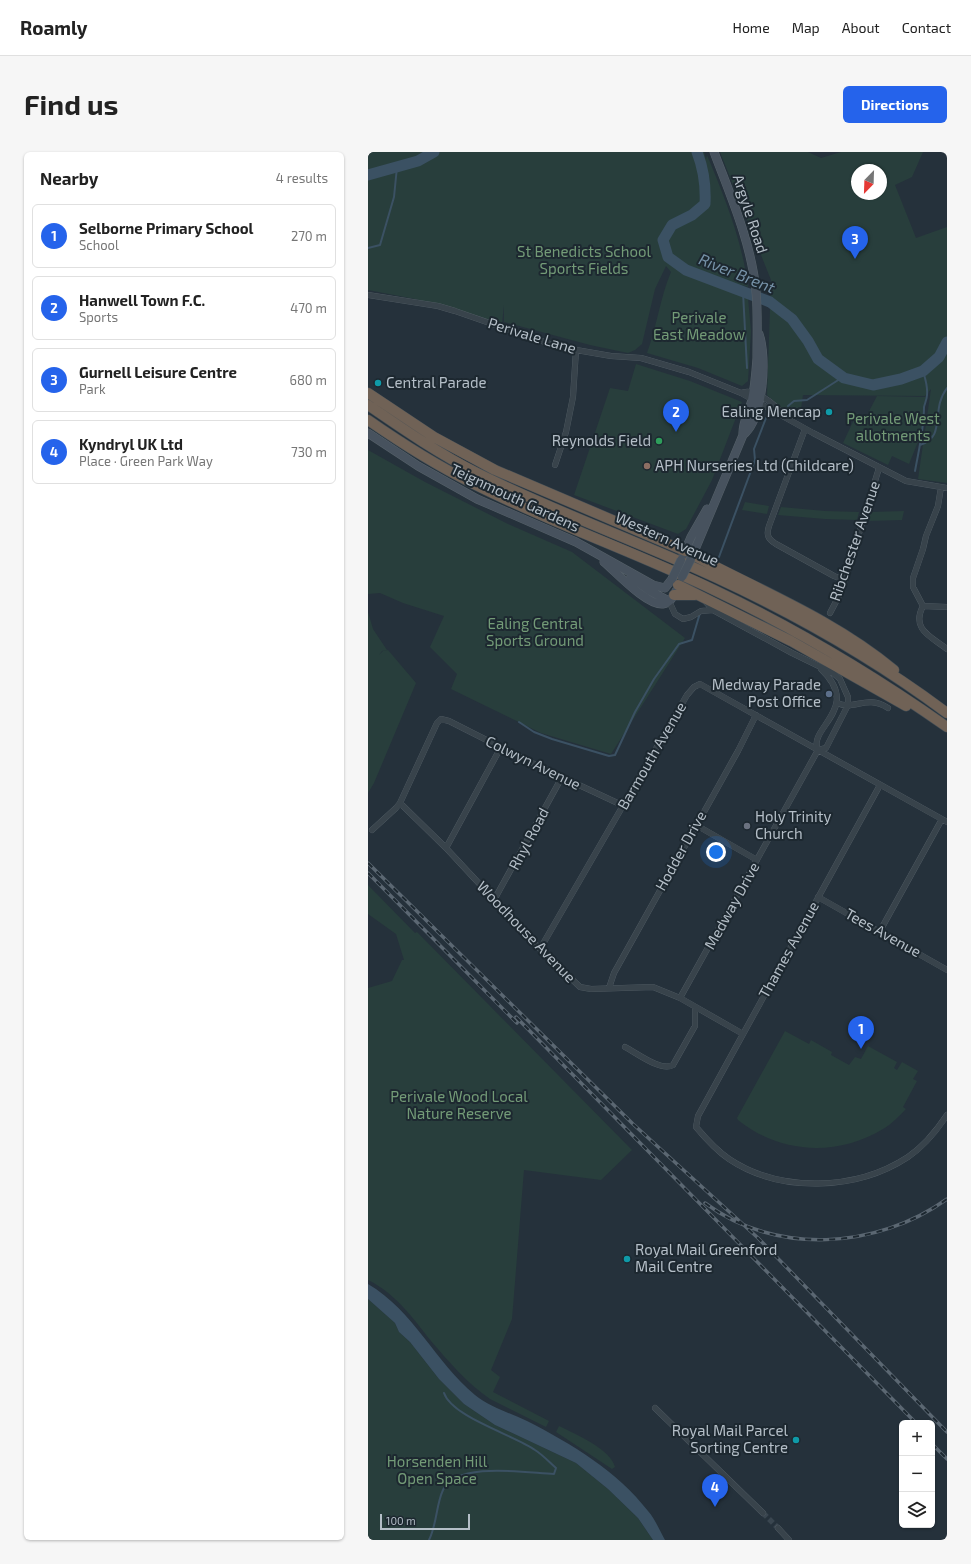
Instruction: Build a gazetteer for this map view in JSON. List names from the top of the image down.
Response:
{
  "streets": {
    "highway": ["Western Avenue"],
    "main road": ["Argyle Road", "Teignmouth Gardens"],
    "street": [
      "Perivale Lane",
      "Ribchester Avenue",
      "Barmouth Avenue",
      "Colwyn Avenue",
      "Rhyl Road",
      "Hodder Drive",
      "Medway Drive",
      "Woodhouse Avenue",
      "Tees Avenue",
      "Thames Avenue"
    ]
  },
  "crossings": [
    ["Argyle Road", "Perivale Lane"],
    ["Barmouth Avenue", "Colwyn Avenue"],
    ["Barmouth Avenue", "Hodder Drive"],
    ["Barmouth Avenue", "Medway Drive"],
    ["Barmouth Avenue", "Woodhouse Avenue"],
    ["Barmouth Avenue", "Thames Avenue"],
    ["Colwyn Avenue", "Rhyl Road"],
    ["Colwyn Avenue", "Woodhouse Avenue"],
    ["Rhyl Road", "Woodhouse Avenue"],
    ["Hodder Drive", "Woodhouse Avenue"],
    ["Medway Drive", "Woodhouse Avenue"],
    ["Woodhouse Avenue", "Thames Avenue"],
    ["Tees Avenue", "Thames Avenue"]
  ],
  "water": ["River Brent"],
  "parks": [
    "St Benedicts School Sports Fields",
    "Perivale East Meadow",
    "Perivale West allotments",
    "Ealing Central Sports Ground",
    "Perivale Wood Local Nature Reserve",
    "Horsenden Hill Open Space"
  ],
  "places": [
    "Central Parade",
    "Ealing Mencap",
    "Reynolds Field",
    "APH Nurseries Ltd (Childcare)",
    "Medway Parade Post Office",
    "Holy Trinity Church",
    "Royal Mail Greenford Mail Centre",
    "Royal Mail Parcel Sorting Centre"
  ],
  "scale_bar": "100 m",
  "north": "bottom left",
  "page": {
    "header": "Roamly",
    "nav": [
      "Home",
      "Map",
      "About",
      "Contact"
    ],
    "buttons": "Directions",
    "title": "Find us",
    "heading": ["Nearby", "4 results"],
    "list": [
      {
        "mark": "1",
        "name": "Selborne Primary School",
        "note": "School",
        "value": "270 m"
      },
      {
        "mark": "2",
        "name": "Hanwell Town F.C.",
        "note": "Sports",
        "value": "470 m"
      },
      {
        "mark": "3",
        "name": "Gurnell Leisure Centre",
        "note": "Park",
        "value": "680 m"
      },
      {
        "mark": "4",
        "name": "Kyndryl UK Ltd",
        "note": "Place · Green Park Way",
        "value": "730 m"
      }
    ],
    "pins": [
      "3",
      "2",
      "1",
      "4"
    ],
    "map_buttons": ["+", "−"],
    "scale": "100 m"
  }
}
